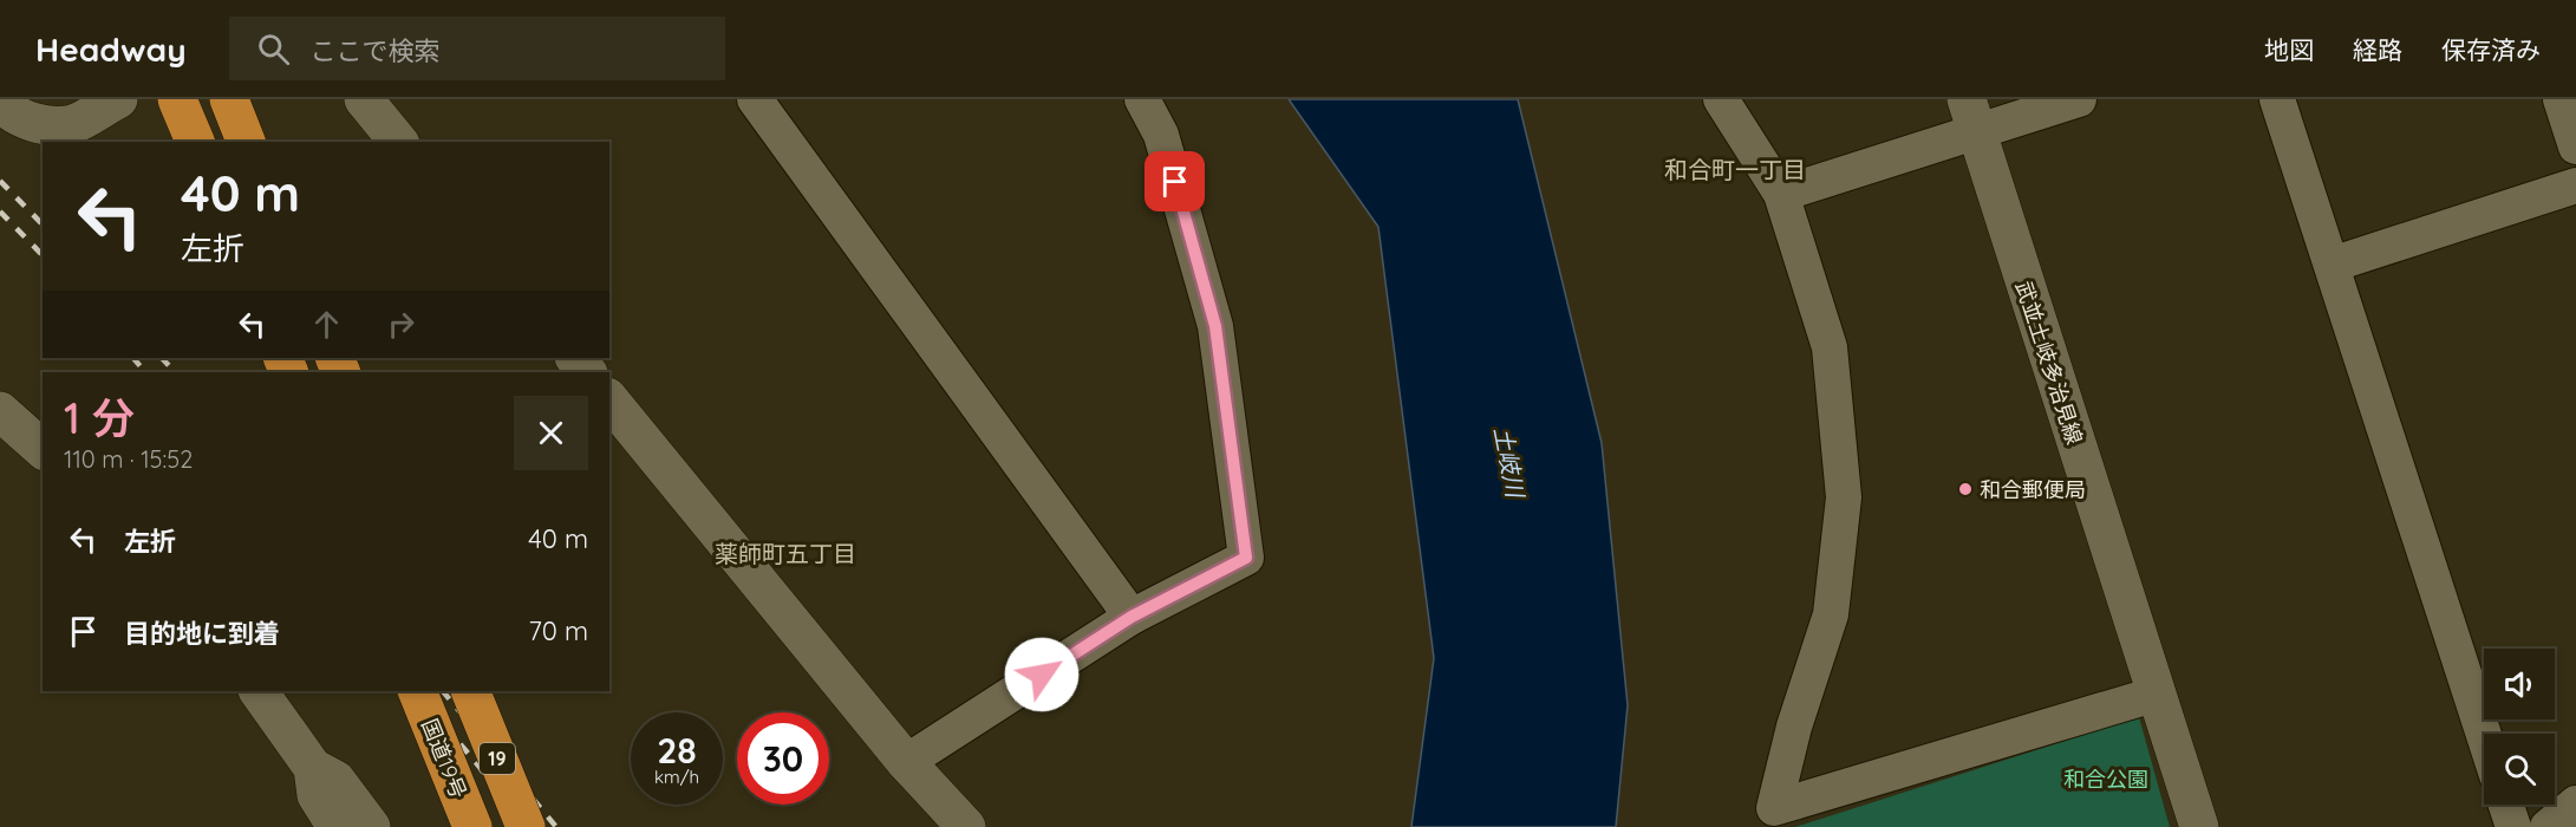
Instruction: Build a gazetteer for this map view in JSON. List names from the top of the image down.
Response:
{
  "streets": {
    "highway": ["国道19号", "19"],
    "main road": ["武並土岐多治見線"]
  },
  "districts": ["和合町一丁目", "薬師町五丁目"],
  "water": ["土岐川"],
  "parks": ["和合公園"],
  "places": ["和合郵便局"],
  "page": {
    "header": "Headway",
    "search": "ここで検索",
    "nav": ["地図", "経路", "保存済み"],
    "turn": ["40 m", "左折"],
    "heading": ["1 分", "110 m · 15:52"],
    "list": [
      {
        "name": "左折",
        "value": "40 m"
      },
      {
        "name": "目的地に到着",
        "value": "70 m"
      }
    ],
    "speed": "28 km/h",
    "limit": "30"
  }
}
